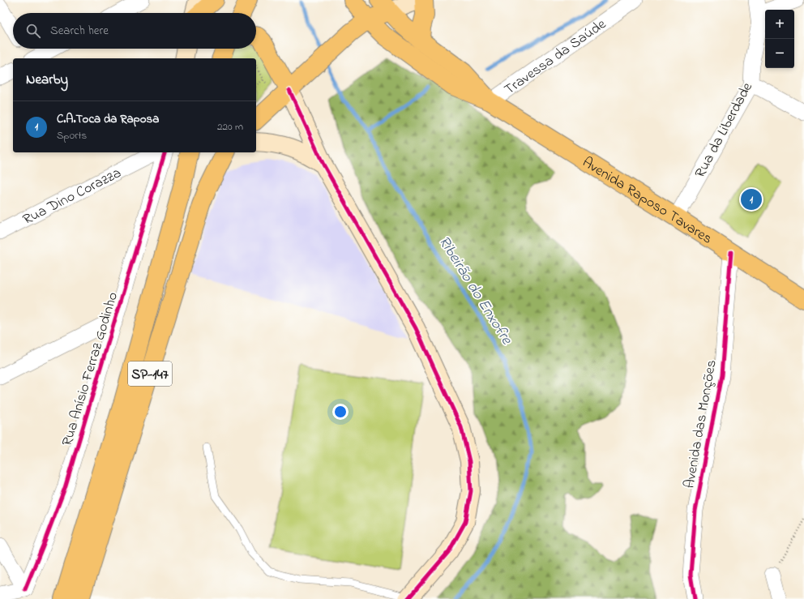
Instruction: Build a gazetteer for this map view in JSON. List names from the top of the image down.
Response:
{
  "streets": {
    "main road": ["Avenida Raposo Tavares", "SP-147"],
    "street": [
      "Travessa da Saúde",
      "Rua da Liberdade",
      "Rua Dino Corazza",
      "Rua Anísio Ferraz Godinho",
      "Avenida das Monções"
    ]
  },
  "crossings": [
    ["Travessa da Saúde", "Avenida Raposo Tavares"],
    ["Rua da Liberdade", "Avenida Raposo Tavares"],
    ["Avenida Raposo Tavares", "Avenida das Monções"]
  ],
  "water": ["Ribeirão do Enxofre"],
  "page": {
    "map_buttons": ["+", "−"],
    "search": "Search here",
    "heading": "Nearby",
    "list": [
      {
        "mark": "1",
        "name": "C.A.Toca da Raposa",
        "note": "Sports",
        "value": "220 m"
      }
    ],
    "pins": "1"
  }
}
